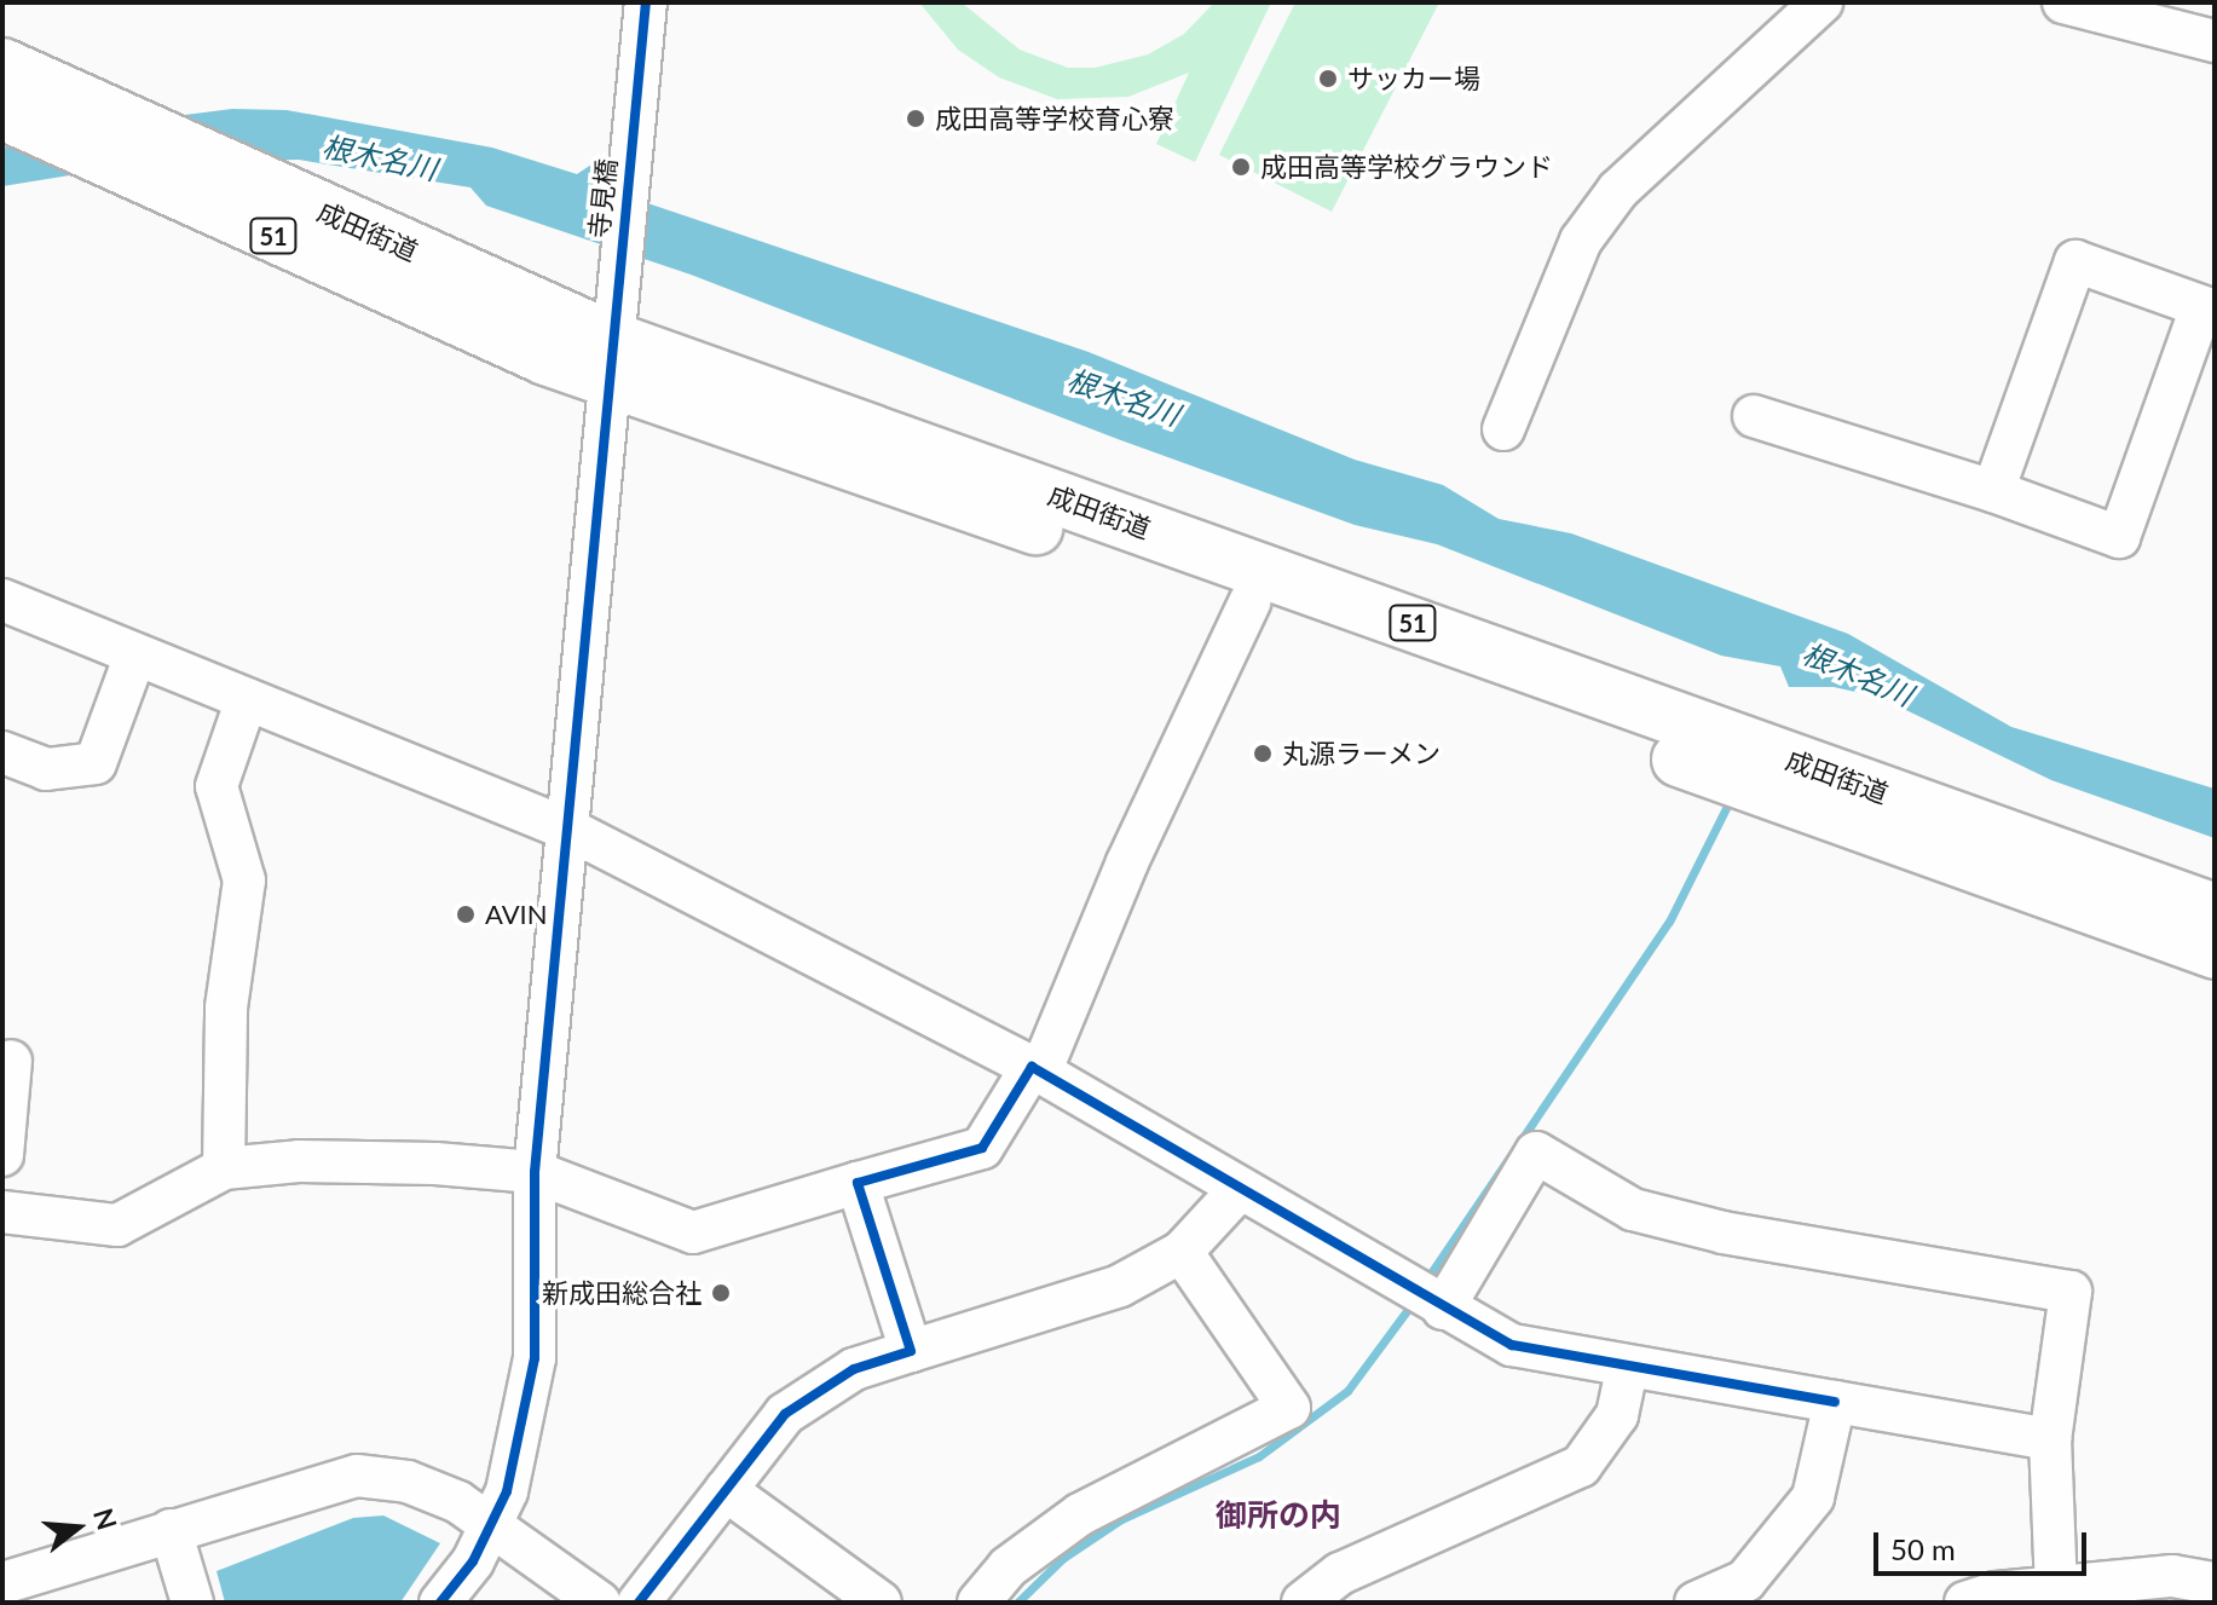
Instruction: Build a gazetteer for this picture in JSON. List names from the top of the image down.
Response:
{
  "streets": {
    "highway": ["成田街道", "51"],
    "street": ["寺見橋"]
  },
  "crossings": [
    ["寺見橋", "成田街道"]
  ],
  "districts": ["御所の内"],
  "water": ["根木名川"],
  "places": [
    "サッカー場",
    "成田高等学校育心寮",
    "成田高等学校グラウンド",
    "丸源ラーメン",
    "AVIN",
    "新成田総合社"
  ],
  "scale_bar": "50 m",
  "north": "right"
}
